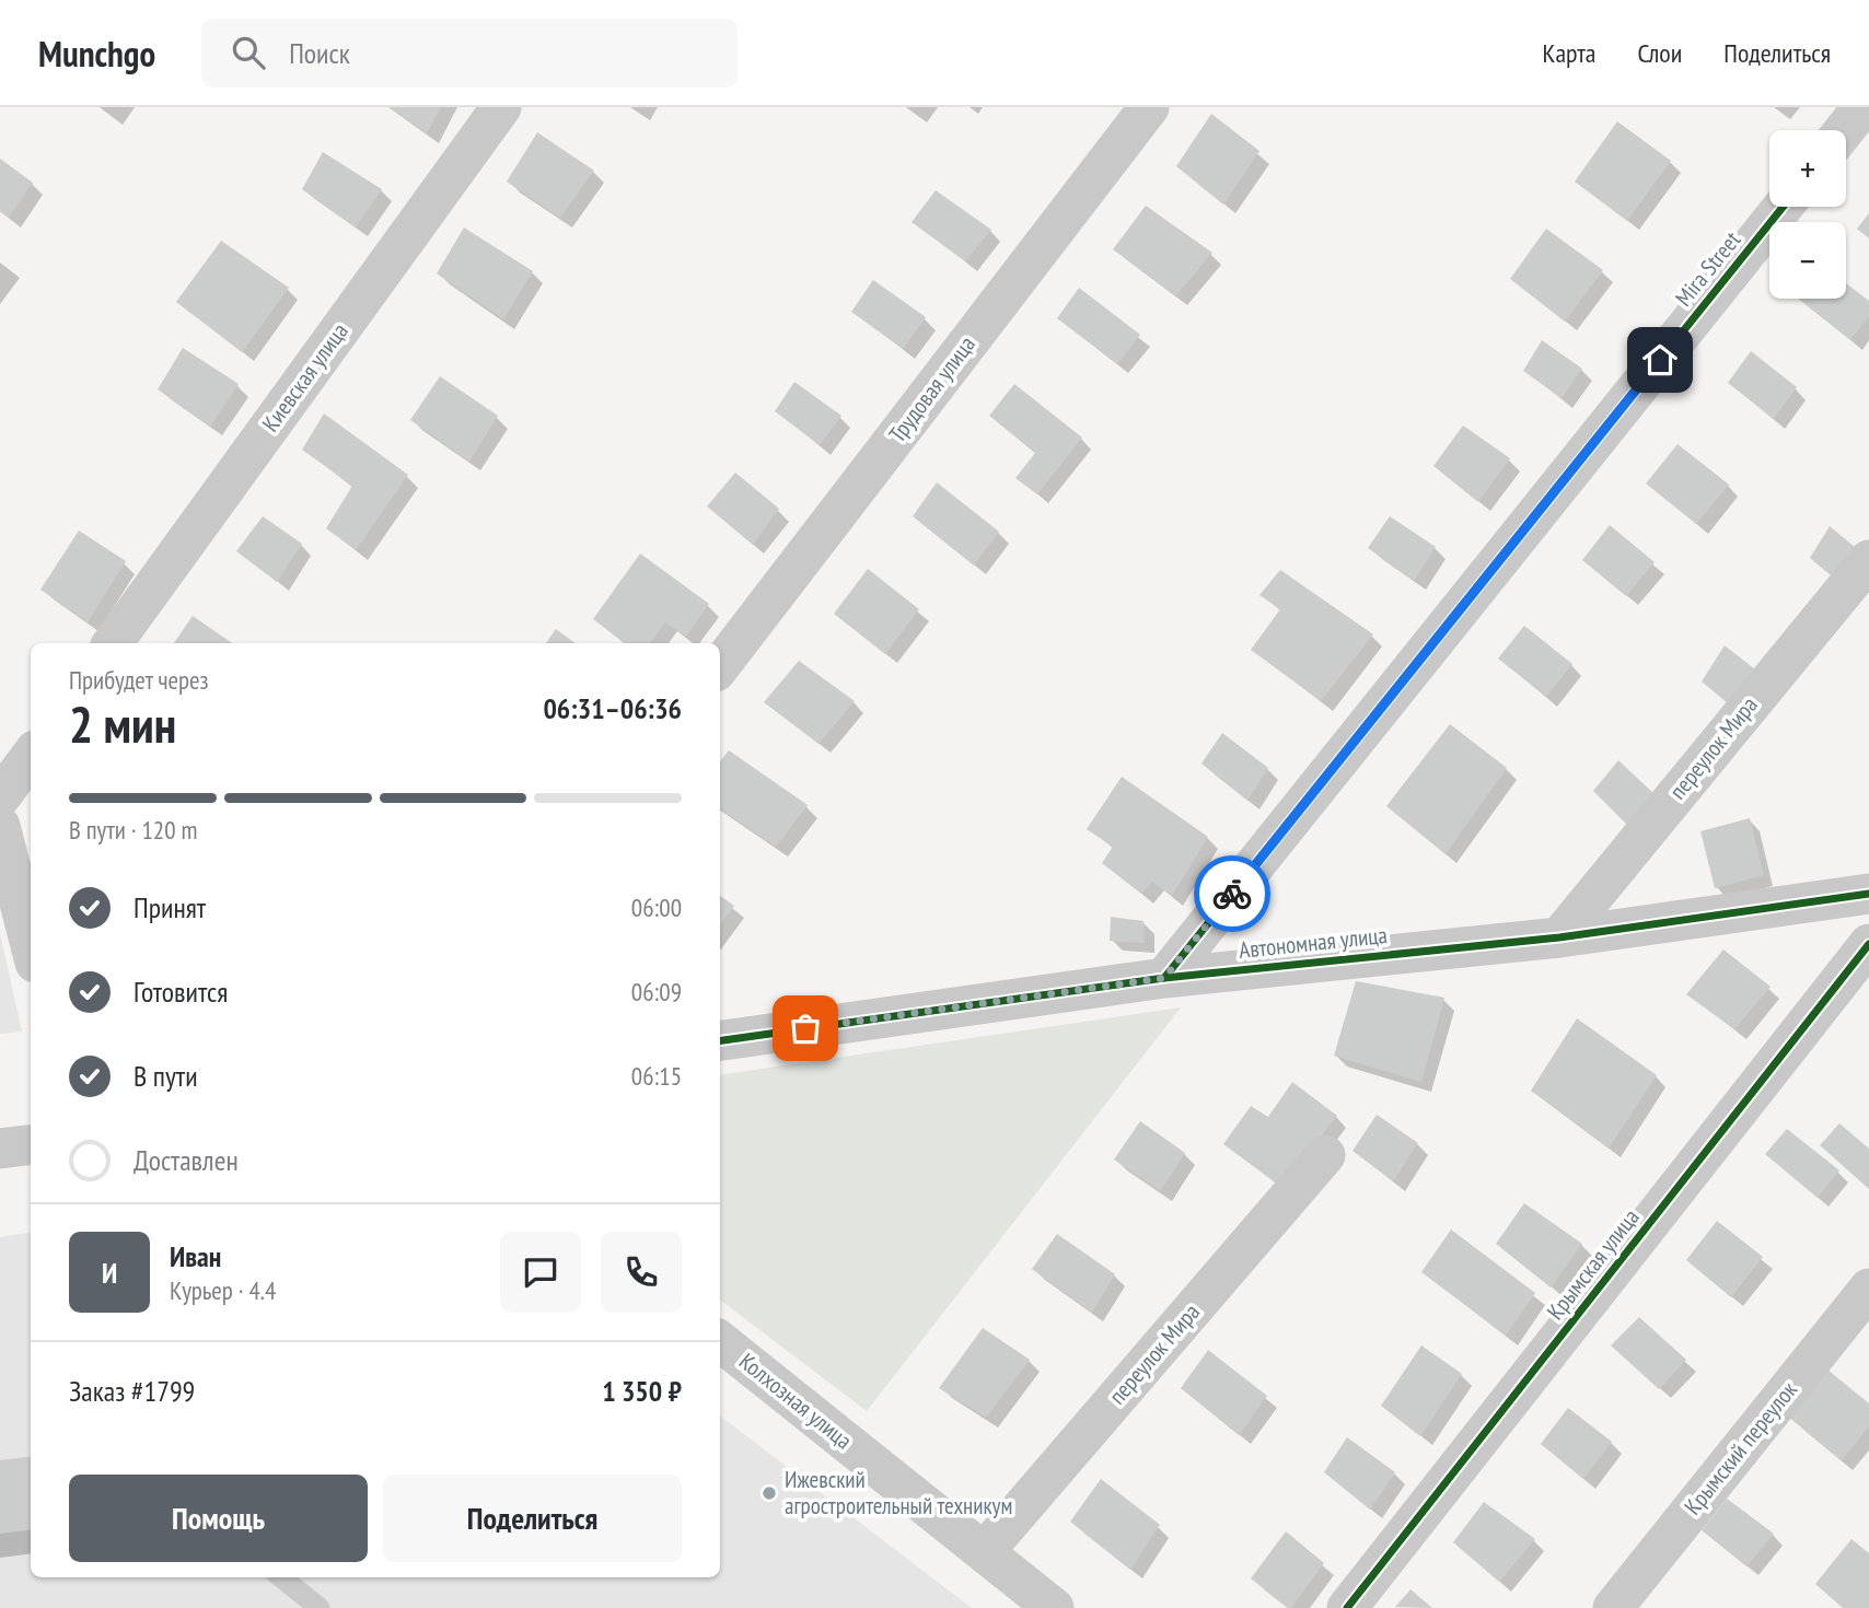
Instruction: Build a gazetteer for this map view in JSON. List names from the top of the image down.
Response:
{
  "streets": {
    "street": [
      "Mira Street",
      "Киевская улица",
      "Трудовая улица",
      "переулок Мира",
      "Автономная улица",
      "Крымская улица",
      "Колхозная улица",
      "Крымский переулок"
    ]
  },
  "crossings": [
    ["Mira Street", "Автономная улица"],
    ["переулок Мира", "Автономная улица"],
    ["переулок Мира", "Колхозная улица"]
  ],
  "places": ["Ижевский агростроительный техникум"],
  "page": {
    "header": "Munchgo",
    "search": "Поиск",
    "nav": ["Карта", "Слои", "Поделиться"],
    "map_buttons": ["+", "−"],
    "heading": ["2 мин", "Прибудет через", "06:31–06:36"],
    "panel": [
      "Иван",
      "Курьер · 4.4",
      "Заказ #1799",
      "1 350 ₽"
    ],
    "bar": "В пути · 120 m",
    "list": [
      ["Принят", "06:00"],
      ["Готовится", "06:09"],
      ["В пути", "06:15"],
      "Доставлен"
    ],
    "round": "И",
    "buttons": ["Помощь", "Поделиться"]
  }
}
